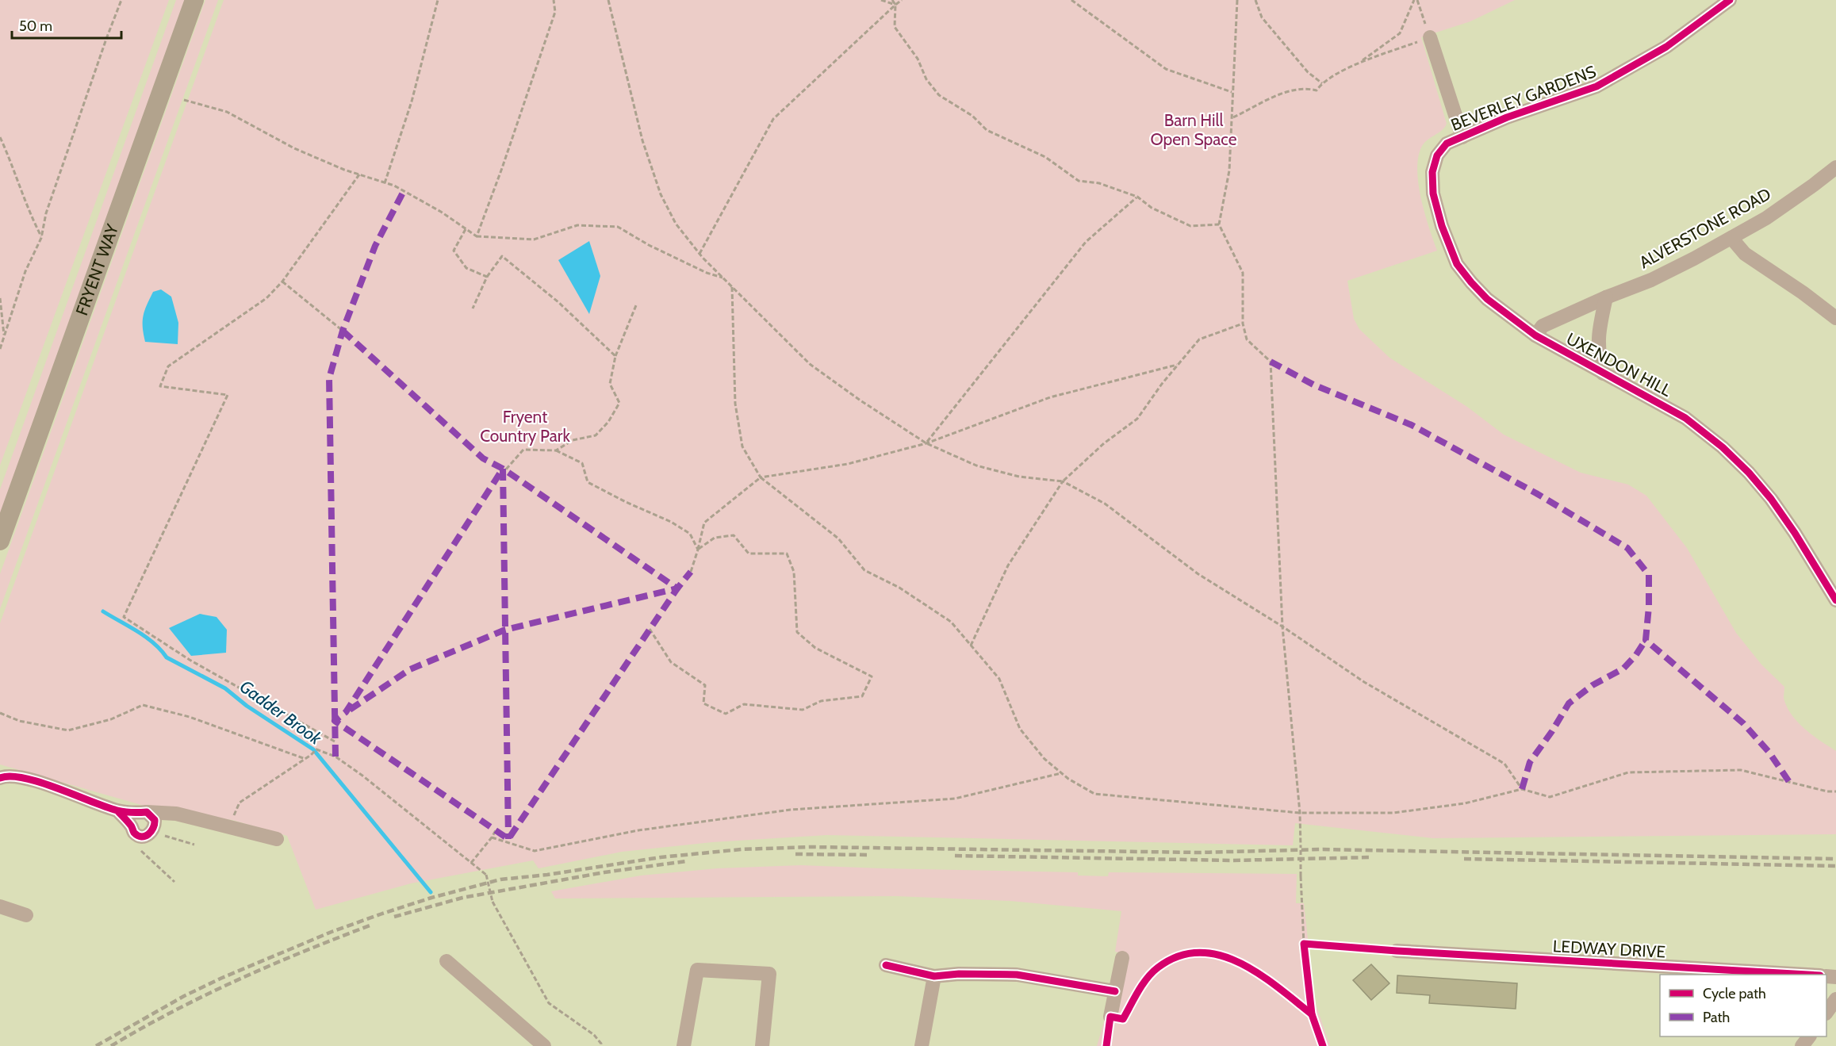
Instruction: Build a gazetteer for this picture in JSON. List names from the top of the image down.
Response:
{
  "streets": {
    "main road": ["FRYENT WAY"],
    "street": [
      "BEVERLEY GARDENS",
      "ALVERSTONE ROAD",
      "UXENDON HILL",
      "LEDWAY DRIVE"
    ]
  },
  "crossings": [
    ["BEVERLEY GARDENS", "UXENDON HILL"],
    ["ALVERSTONE ROAD", "UXENDON HILL"]
  ],
  "water": ["Gadder Brook"],
  "parks": ["Barn Hill Open Space", "Fryent Country Park"],
  "legend": ["Cycle path", "Path"],
  "scale_bar": "50 m"
}
